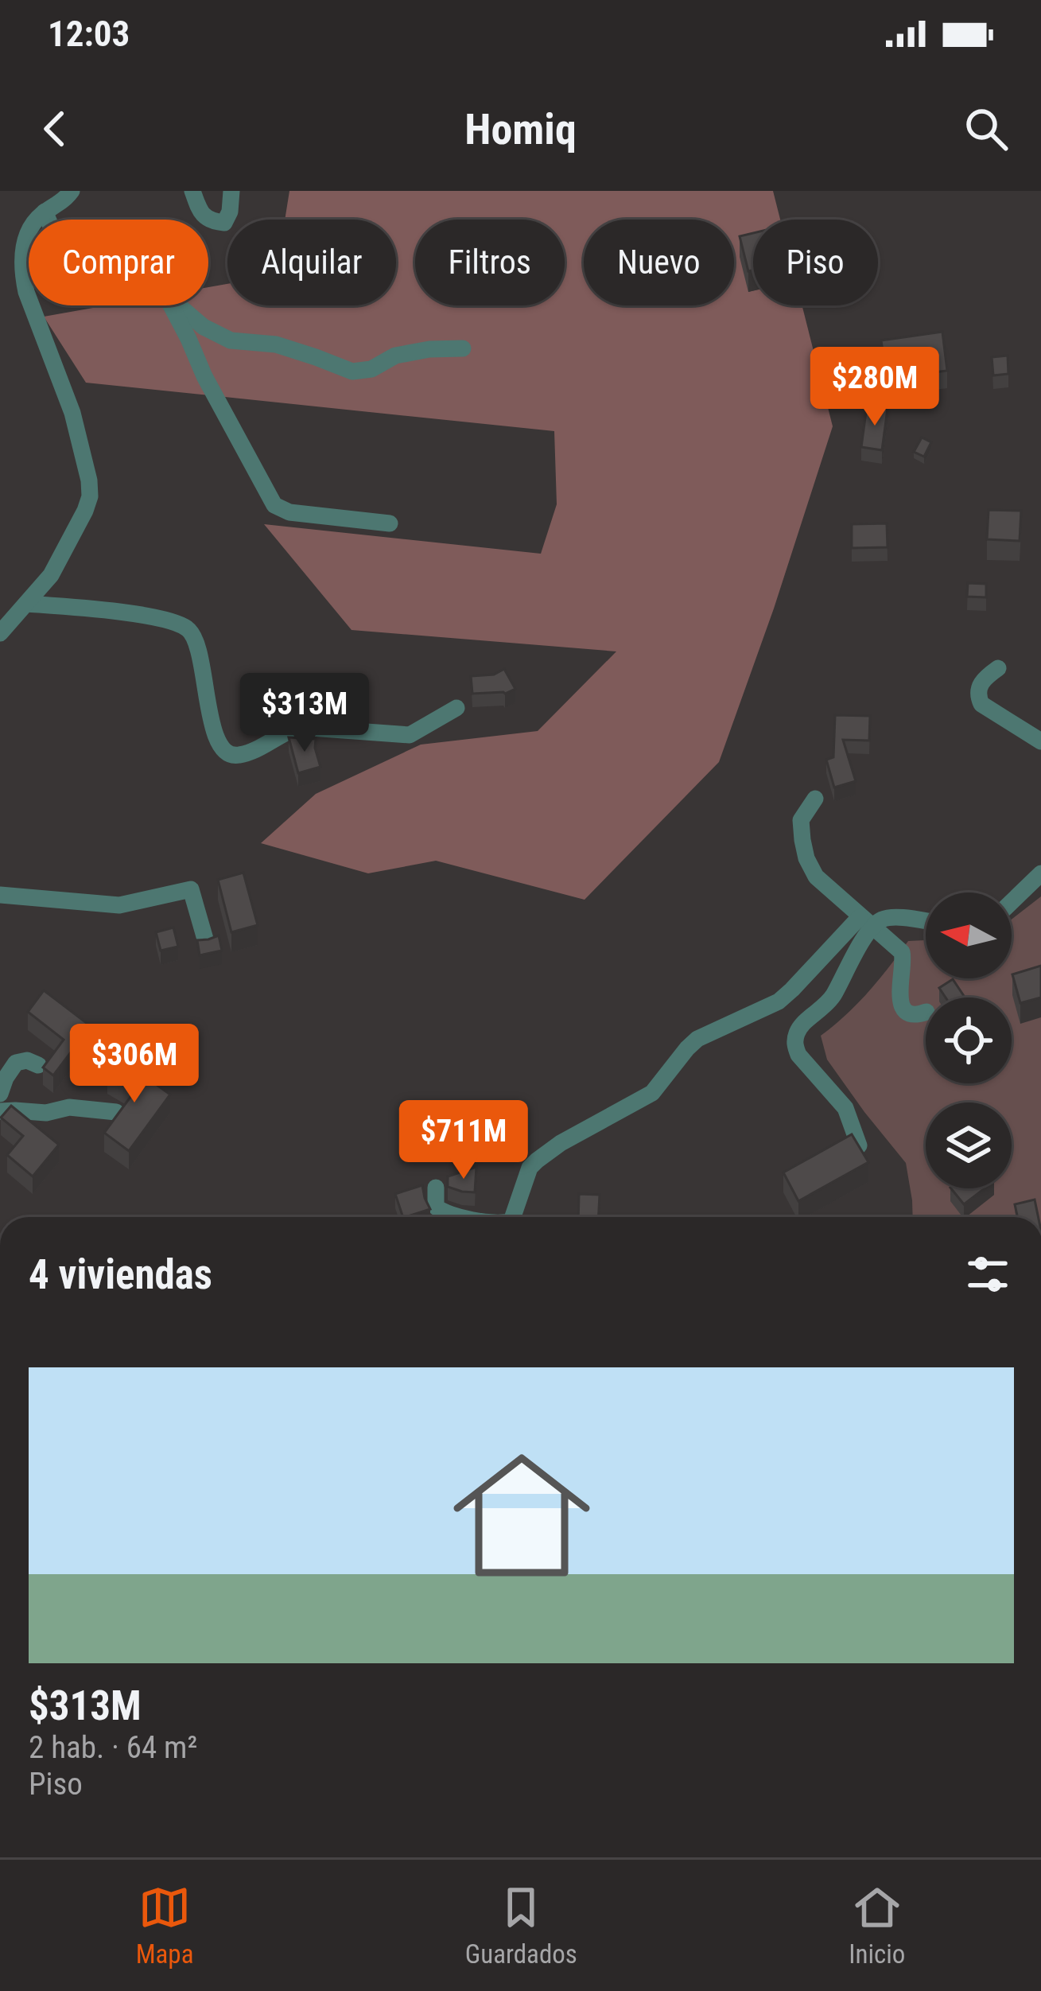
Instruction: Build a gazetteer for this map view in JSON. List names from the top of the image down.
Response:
{
  "north": "left",
  "page": {
    "status": "12:03",
    "header": "Homiq",
    "chip": [
      "Comprar",
      "Alquilar",
      "Filtros",
      "Nuevo",
      "Piso"
    ],
    "price": [
      "$280M",
      "$313M",
      "$306M",
      "$711M"
    ],
    "heading": "4 viviendas",
    "list": [
      {
        "name": "$313M",
        "note": "2 hab. · 64 m² · Piso"
      }
    ],
    "tabs": ["Mapa", "Guardados", "Inicio"]
  }
}
